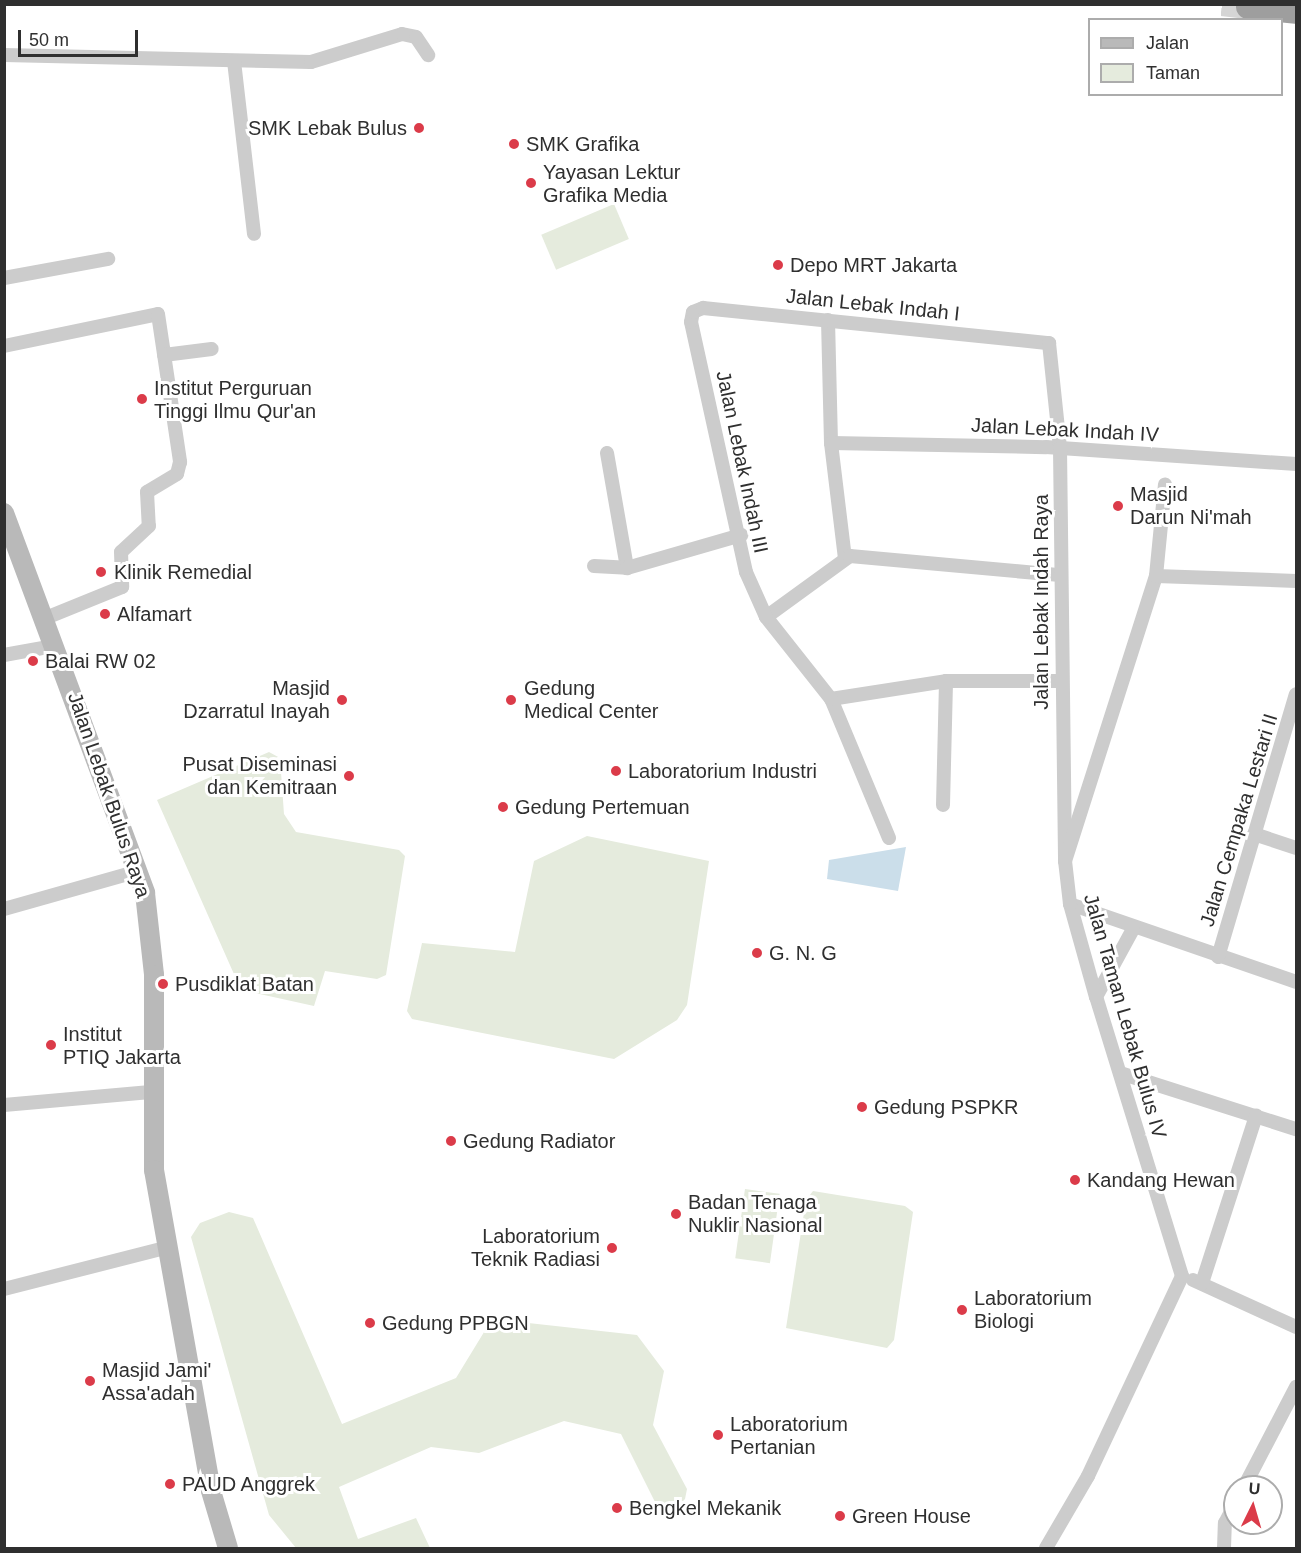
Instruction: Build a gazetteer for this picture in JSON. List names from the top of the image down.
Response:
{
  "streets": {
    "main road": ["Jalan Lebak Bulus Raya"],
    "street": [
      "Jalan Lebak Indah I",
      "Jalan Lebak Indah IV",
      "Jalan Lebak Indah III",
      "Jalan Lebak Indah Raya",
      "Jalan Cempaka Lestari II",
      "Jalan Taman Lebak Bulus IV"
    ]
  },
  "crossings": [
    ["Jalan Lebak Indah I", "Jalan Lebak Indah III"],
    ["Jalan Lebak Indah I", "Jalan Lebak Indah Raya"],
    ["Jalan Lebak Indah IV", "Jalan Lebak Indah Raya"],
    ["Jalan Lebak Indah Raya", "Jalan Taman Lebak Bulus IV"]
  ],
  "places": [
    "SMK Lebak Bulus",
    "SMK Grafika",
    "Yayasan Lektur Grafika Media",
    "Depo MRT Jakarta",
    "Institut Perguruan Tinggi Ilmu Qur'an",
    "Masjid Darun Ni'mah",
    "Klinik Remedial",
    "Alfamart",
    "Balai RW 02",
    "Masjid Dzarratul Inayah",
    "Gedung Medical Center",
    "Laboratorium Industri",
    "Pusat Diseminasi dan Kemitraan",
    "Gedung Pertemuan",
    "G. N. G",
    "Pusdiklat Batan",
    "Institut PTIQ Jakarta",
    "Gedung PSPKR",
    "Gedung Radiator",
    "Kandang Hewan",
    "Badan Tenaga Nuklir Nasional",
    "Laboratorium Teknik Radiasi",
    "Laboratorium Biologi",
    "Gedung PPBGN",
    "Masjid Jami' Assa'adah",
    "Laboratorium Pertanian",
    "PAUD Anggrek",
    "Bengkel Mekanik",
    "Green House"
  ],
  "legend": ["Jalan", "Taman"],
  "scale_bar": "50 m",
  "north": "top"
}
